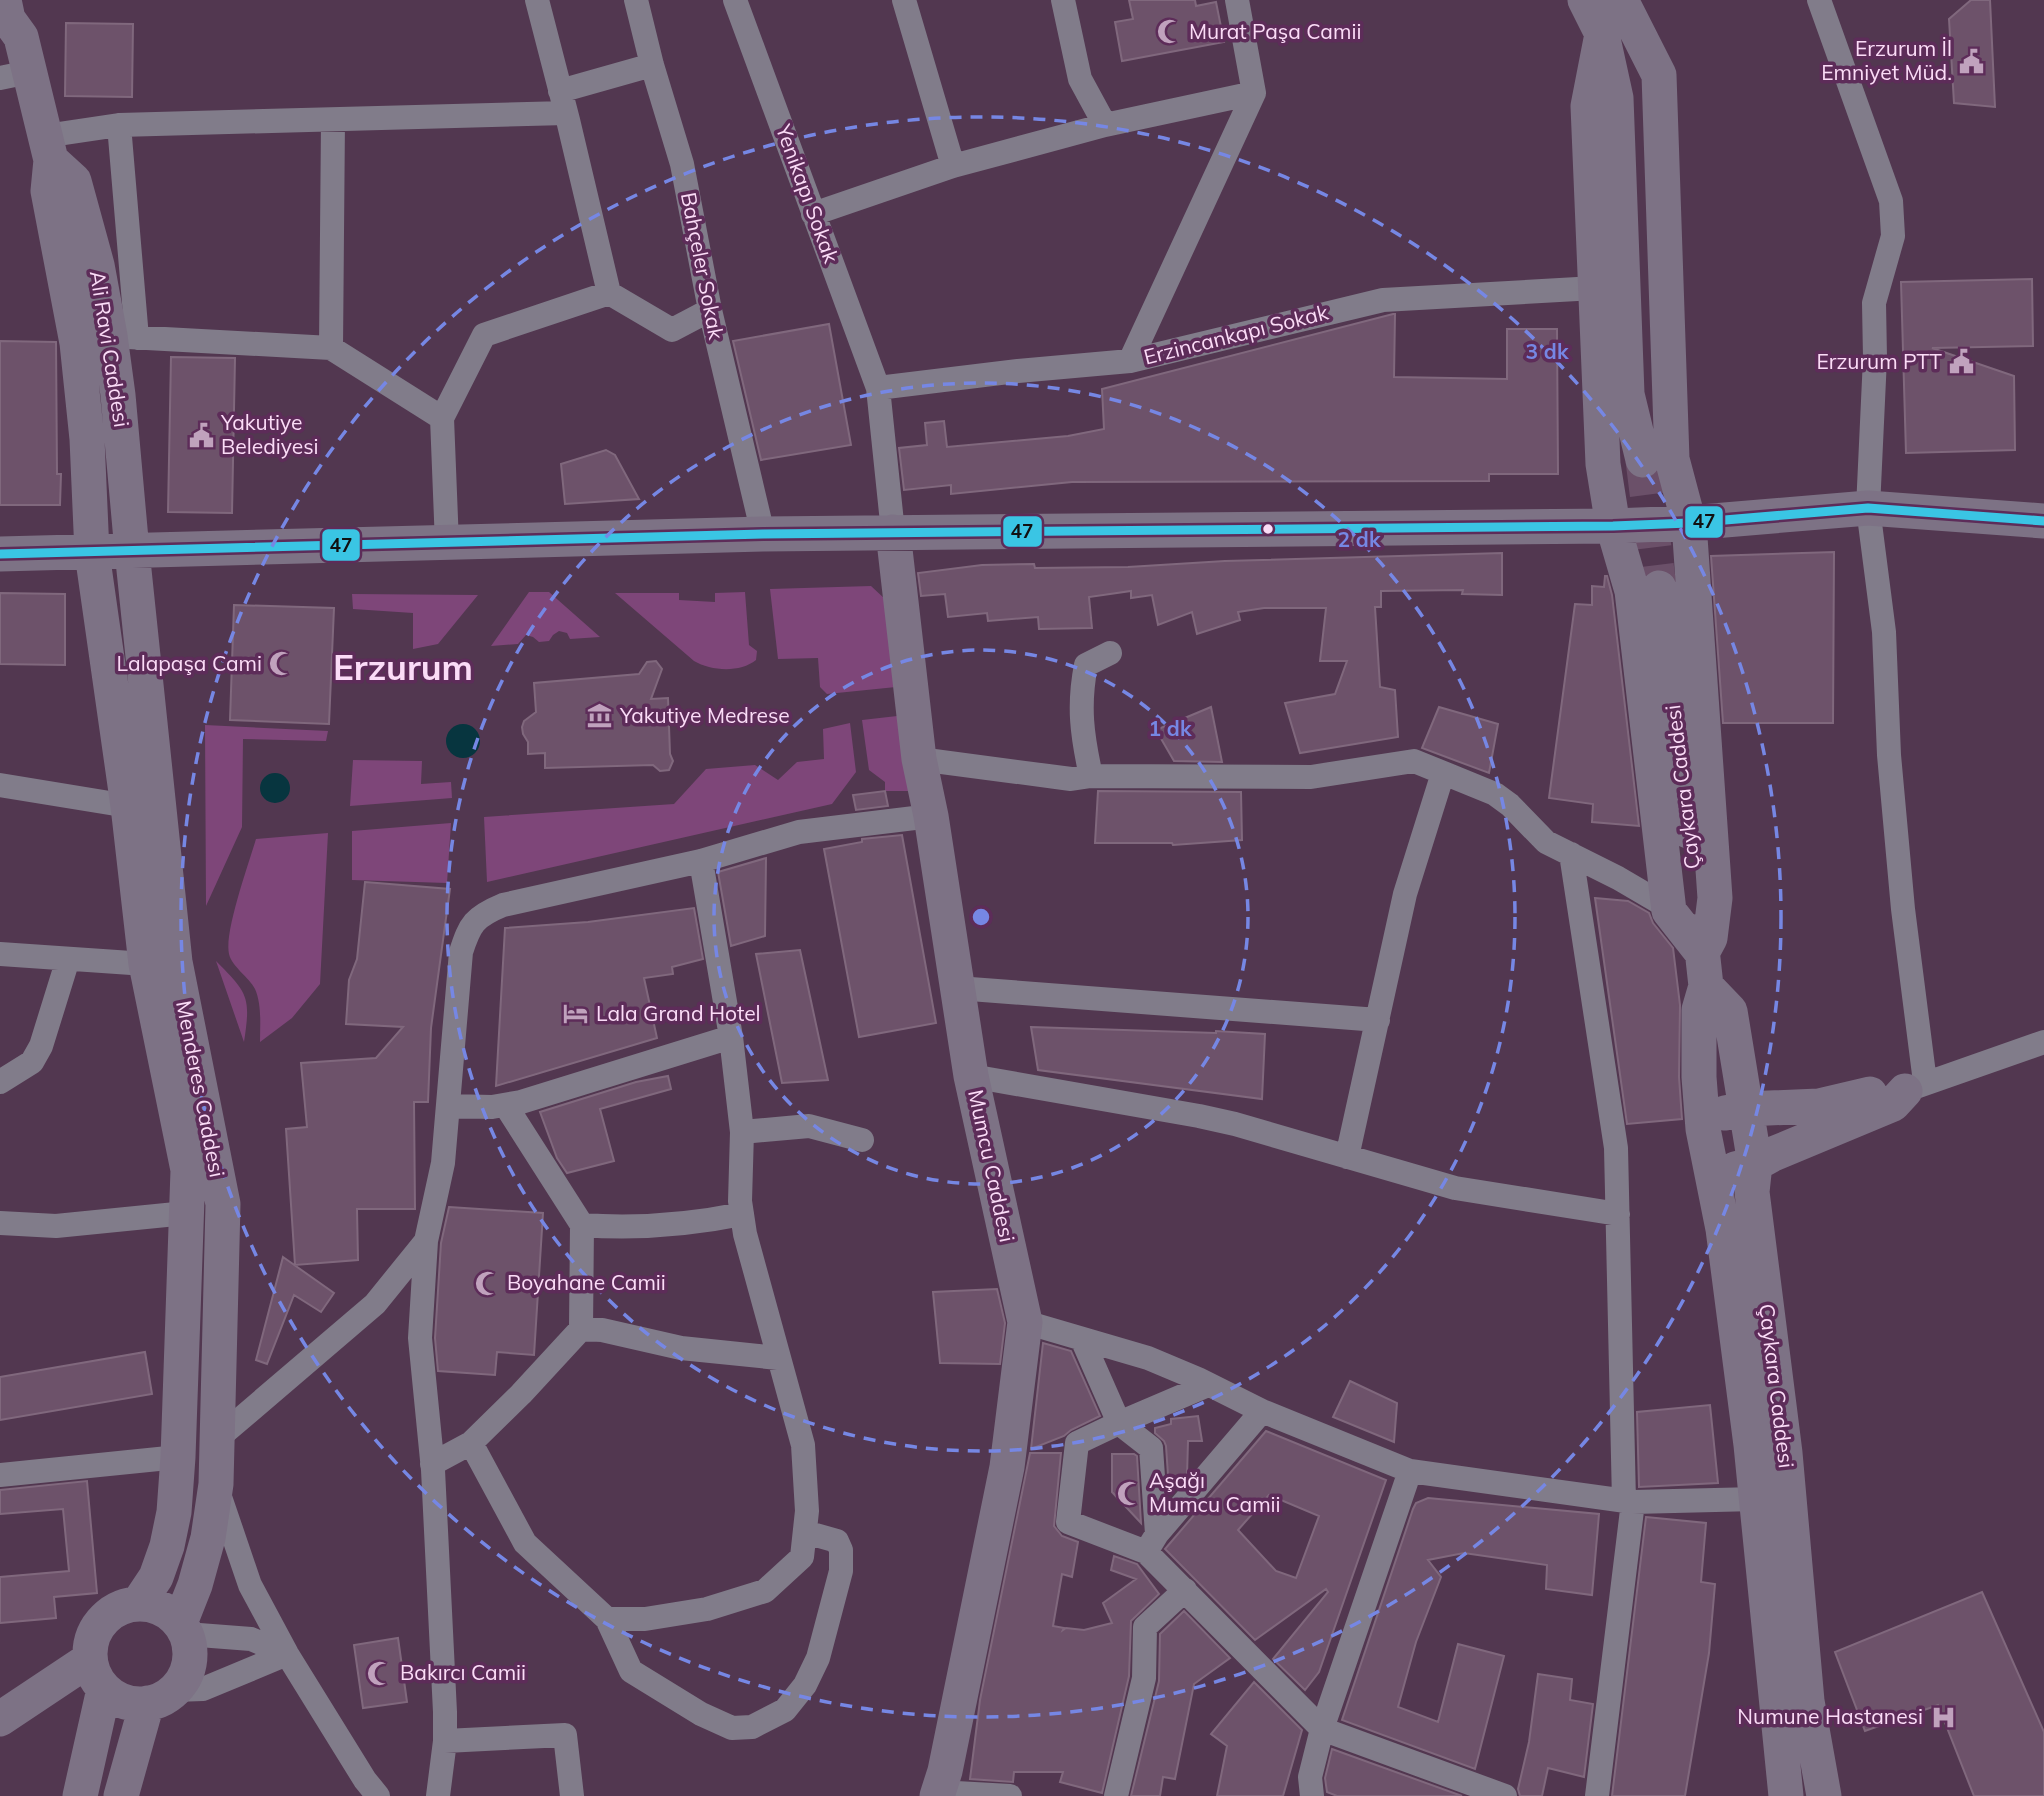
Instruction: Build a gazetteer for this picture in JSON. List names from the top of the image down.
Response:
{
  "streets": {
    "main road": [
      "Ali Ravi Caddesi",
      "Çaykara Caddesi",
      "Menderes Caddesi",
      "Mumcu Caddesi"
    ],
    "street": ["Yenikapı Sokak", "Bahçeler Sokak", "Erzincankapı Sokak"]
  },
  "crossings": [
    ["Yenikapı Sokak", "Erzincankapı Sokak"],
    ["Yenikapı Sokak", "Mumcu Caddesi"],
    ["Ali Ravi Caddesi", "Menderes Caddesi"]
  ],
  "districts": ["Erzurum"],
  "places": {
    "mosque": [
      "Murat Paşa Camii",
      "Lalapaşa Cami",
      "Boyahane Camii",
      "Aşağı Mumcu Camii",
      "Bakırcı Camii"
    ],
    "public building": ["Erzurum İl Emniyet Müd.", "Erzurum PTT", "Yakutiye Belediyesi"],
    "museum": ["Yakutiye Medrese"],
    "hotel": ["Lala Grand Hotel"],
    "hospital": ["Numune Hastanesi"]
  },
  "lines": ["transit line 47"],
  "rings": ["3 dk", "2 dk", "1 dk"]
}
